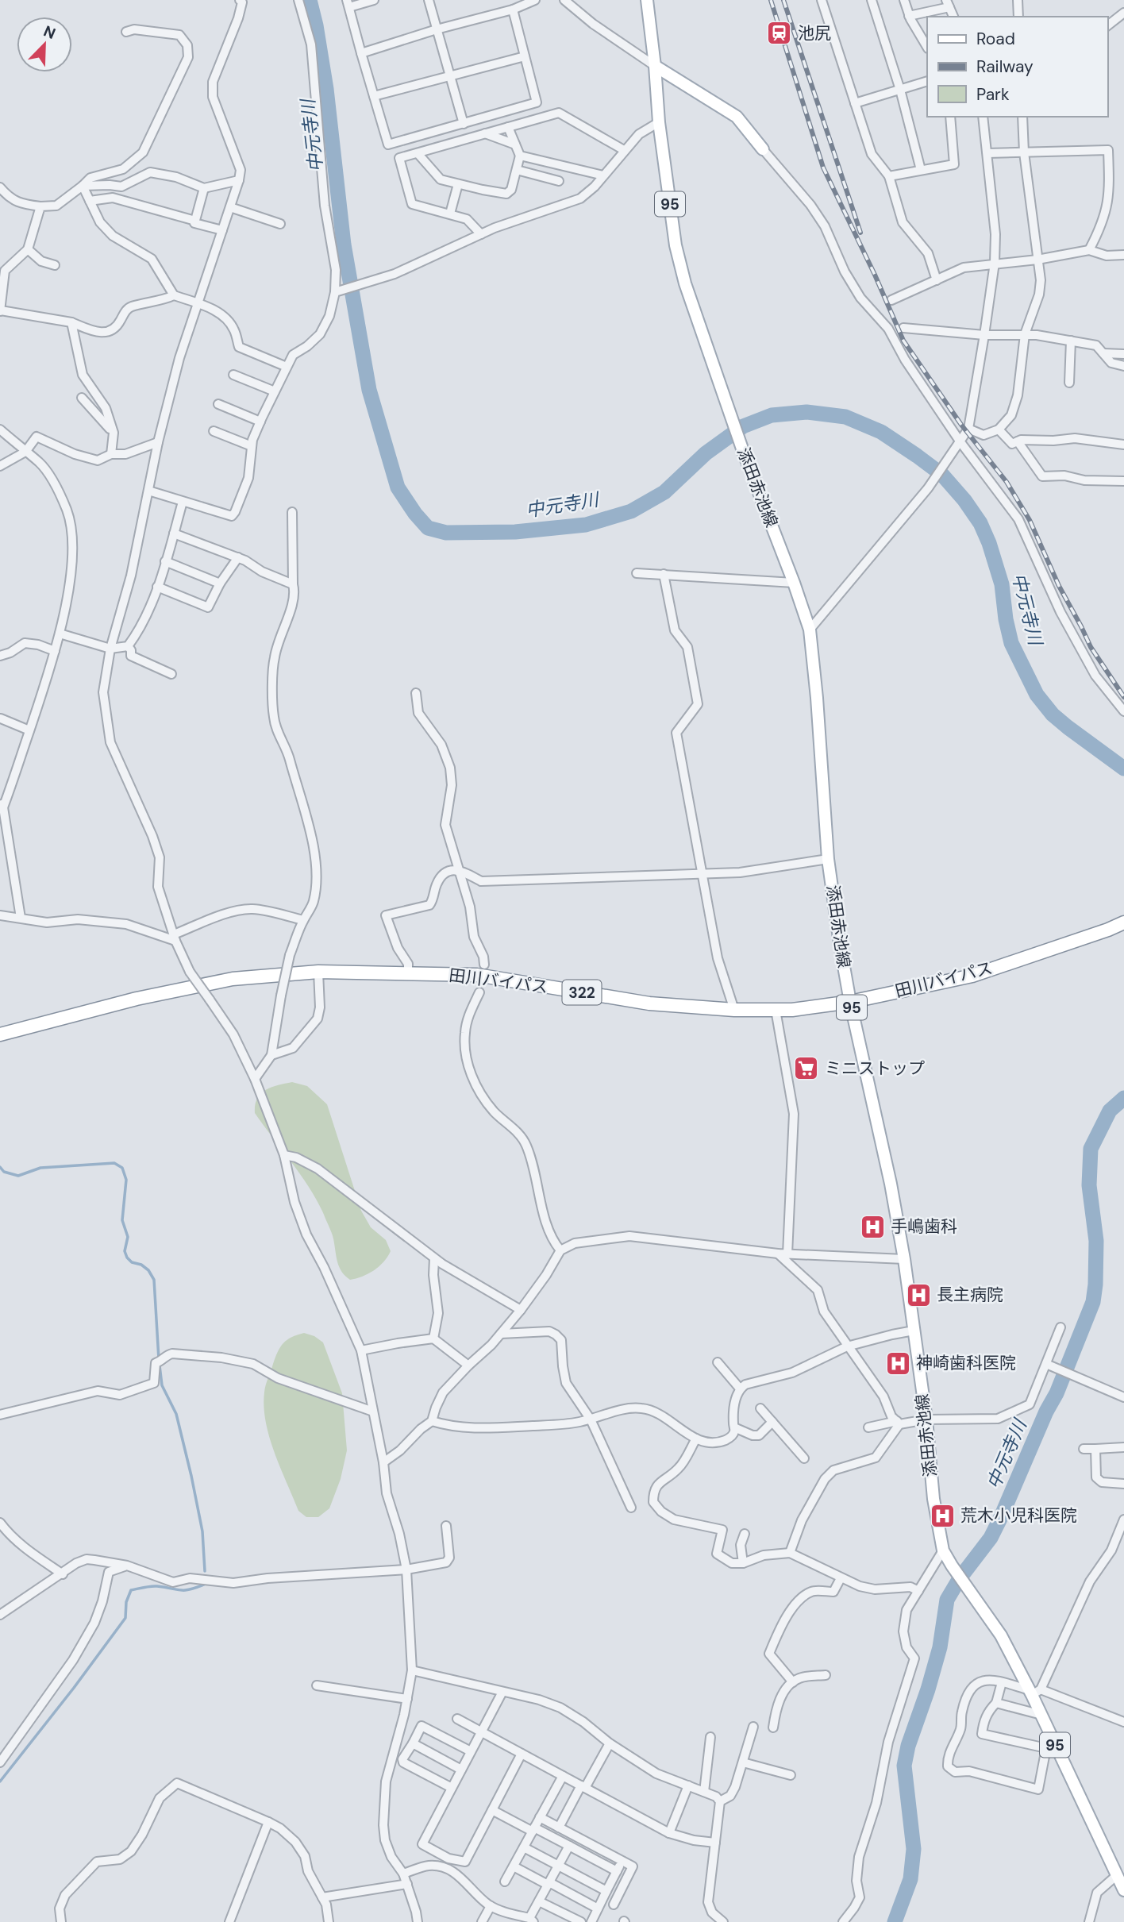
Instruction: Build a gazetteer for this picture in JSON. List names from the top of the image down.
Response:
{
  "streets": {
    "highway": ["田川バイパス", "322"],
    "main road": ["95", "添田赤池線"]
  },
  "crossings": [
    ["添田赤池線", "田川バイパス"]
  ],
  "water": ["中元寺川"],
  "places": {
    "station": ["池尻"],
    "supermarket": ["ミニストップ"],
    "hospital": [
      "手嶋歯科",
      "長主病院",
      "神崎歯科医院",
      "荒木小児科医院"
    ]
  },
  "legend": ["Road", "Railway", "Park"],
  "north": "top right"
}
